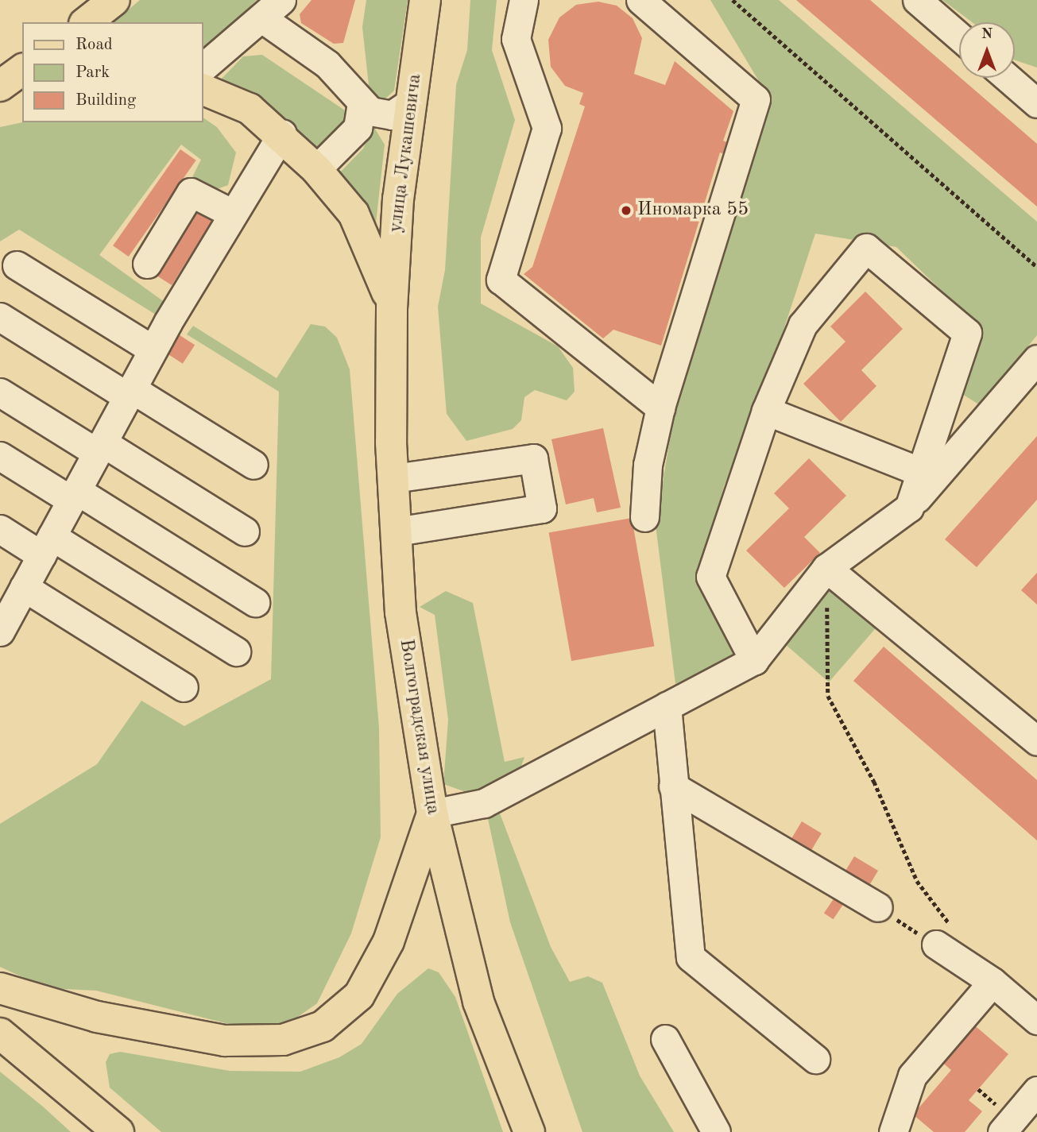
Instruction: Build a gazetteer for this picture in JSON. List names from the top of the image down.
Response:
{
  "streets": {
    "main road": ["улица Лукашевича", "Волгоградская улица"]
  },
  "crossings": [
    ["улица Лукашевича", "Волгоградская улица"]
  ],
  "places": ["Иномарка 55"],
  "legend": ["Road", "Park", "Building"],
  "north": "top"
}
